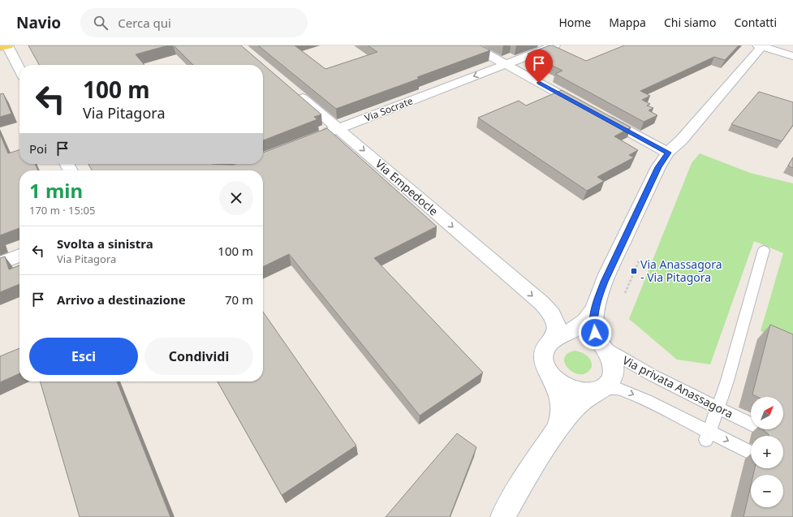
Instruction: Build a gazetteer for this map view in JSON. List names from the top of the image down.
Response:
{
  "streets": {
    "street": ["Via Socrate", "Via Empedocle", "Via privata Anassagora"]
  },
  "crossings": [
    ["Via Socrate", "Via Empedocle"],
    ["Via Empedocle", "Via privata Anassagora"]
  ],
  "one_way": ["Via Socrate", "Via Empedocle"],
  "places": {
    "transit": ["Via Anassagora - Via Pitagora"]
  },
  "north": "top right",
  "page": {
    "header": "Navio",
    "search": "Cerca qui",
    "nav": [
      "Home",
      "Mappa",
      "Chi siamo",
      "Contatti"
    ],
    "turn": ["100 m", "Via Pitagora"],
    "then": "Poi",
    "heading": ["1 min", "170 m · 15:05"],
    "list": [
      {
        "name": "Svolta a sinistra",
        "note": "Via Pitagora",
        "value": "100 m"
      },
      {
        "name": "Arrivo a destinazione",
        "value": "70 m"
      }
    ],
    "buttons": ["Esci", "Condividi"],
    "map_buttons": ["+", "−"]
  }
}
